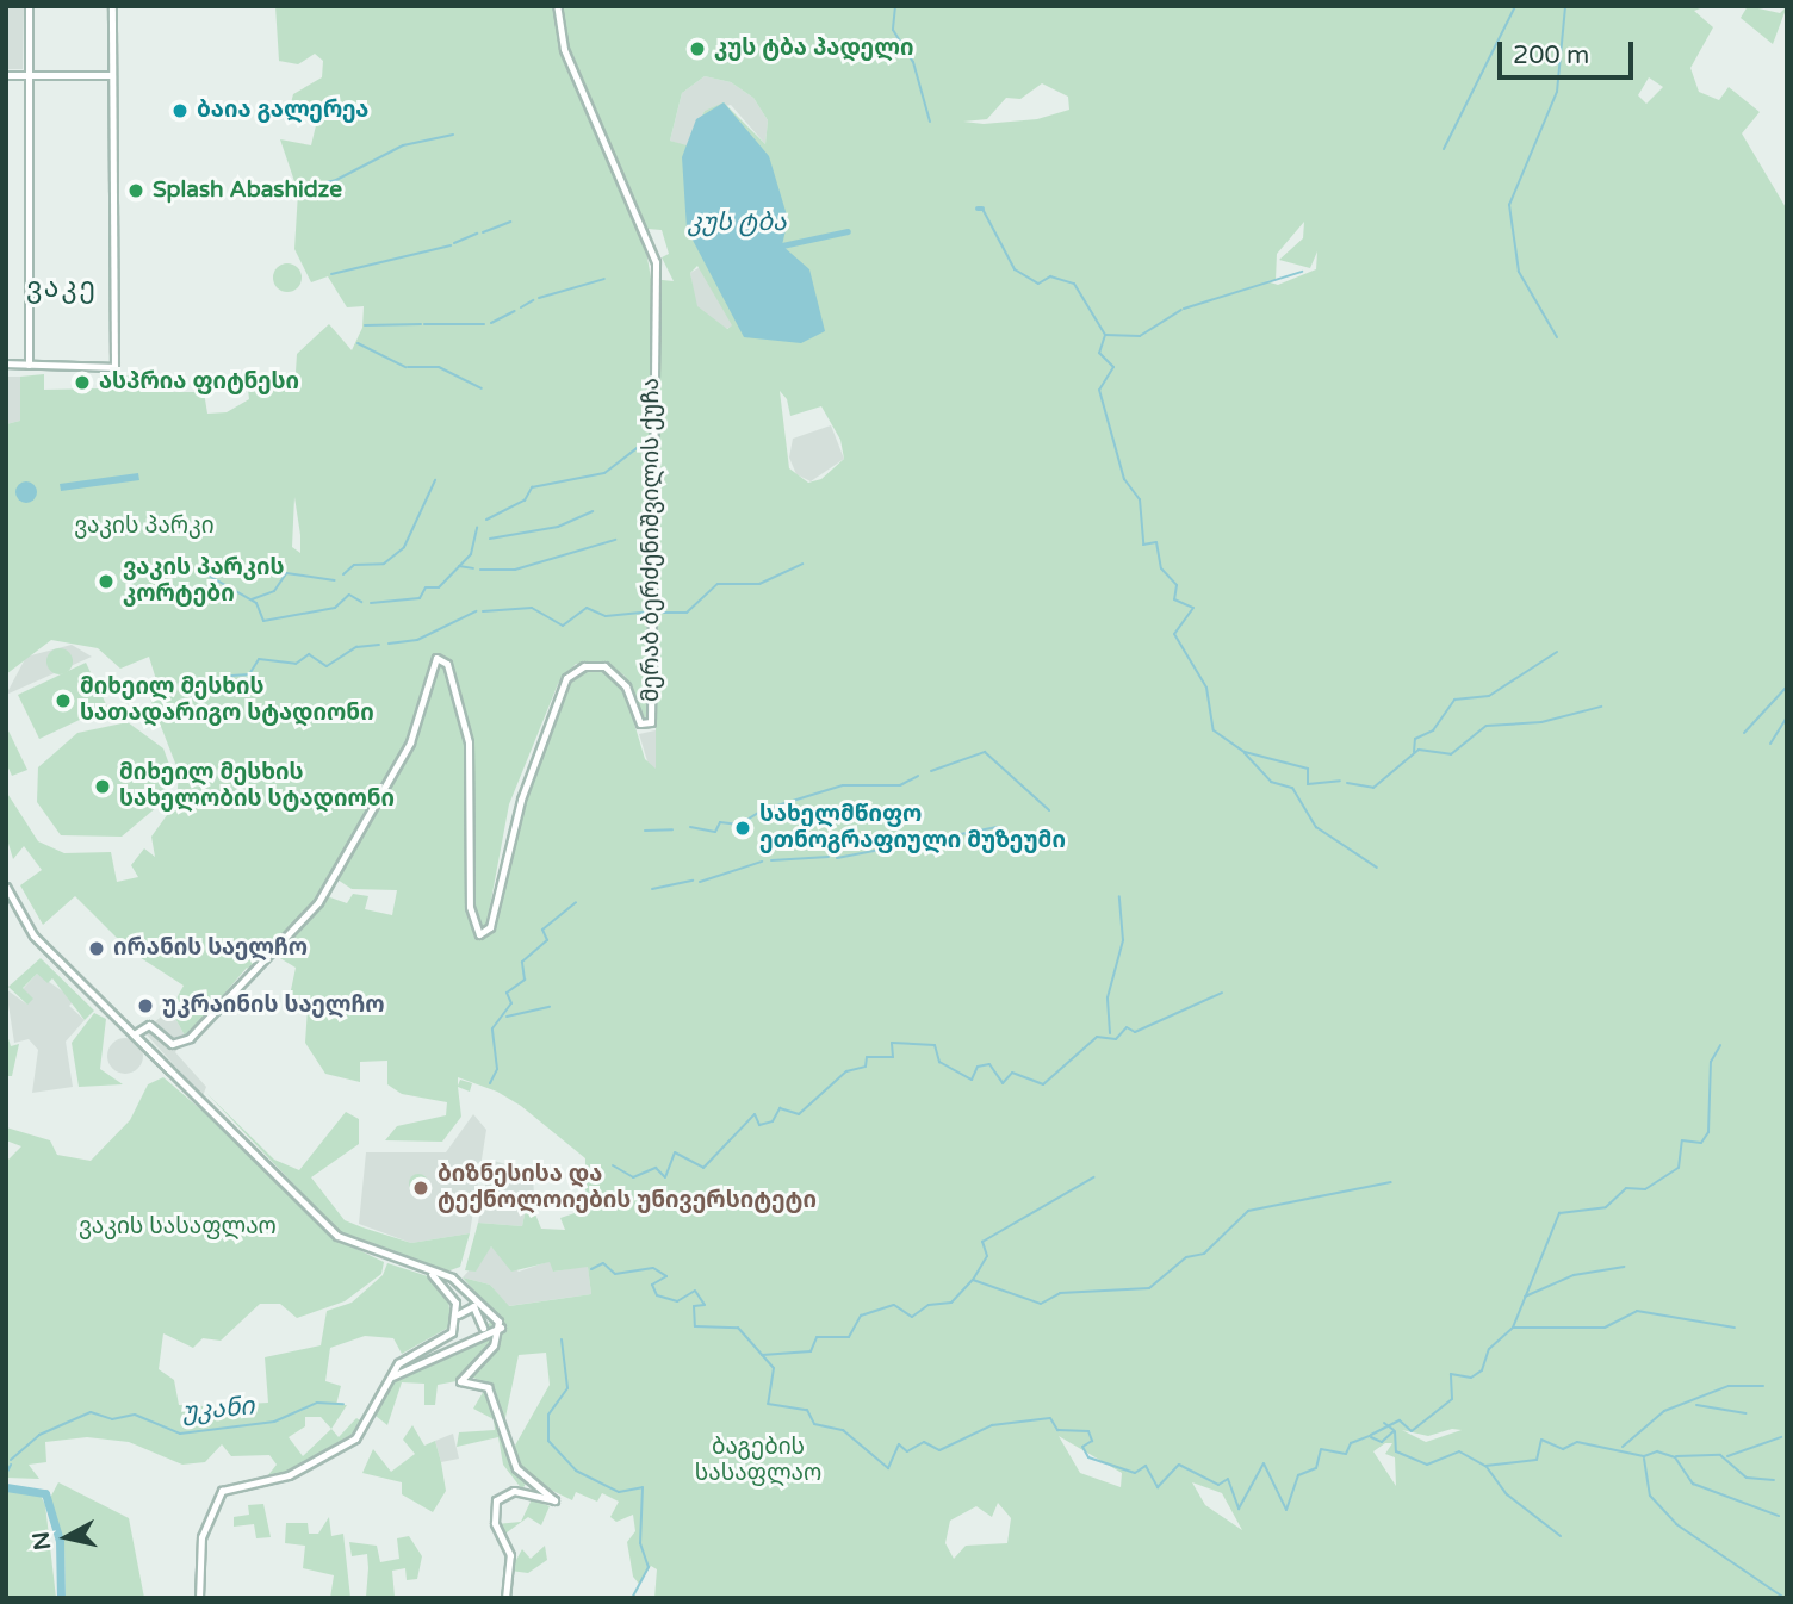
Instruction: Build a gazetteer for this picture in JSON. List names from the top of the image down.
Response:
{
  "streets": {
    "street": ["მერაბ ბერძენიშვილის ქუჩა"]
  },
  "districts": ["ვაკე"],
  "water": ["კუს ტბა", "უკანი"],
  "parks": ["ვაკის პარკი", "ვაკის სასაფლაო", "ბაგების სასაფლაო"],
  "places": [
    "კუს ტბა პადელი",
    "ბაია გალერეა",
    "Splash Abashidze",
    "ასპრია ფიტნესი",
    "ვაკის პარკის კორტები",
    "მიხეილ მესხის სათადარიგო სტადიონი",
    "მიხეილ მესხის სახელობის სტადიონი",
    "სახელმწიფო ეთნოგრაფიული მუზეუმი",
    "ირანის საელჩო",
    "უკრაინის საელჩო",
    "ბიზნესისა და ტექნოლოიების უნივერსიტეტი"
  ],
  "scale_bar": "200 m",
  "north": "left"
}
